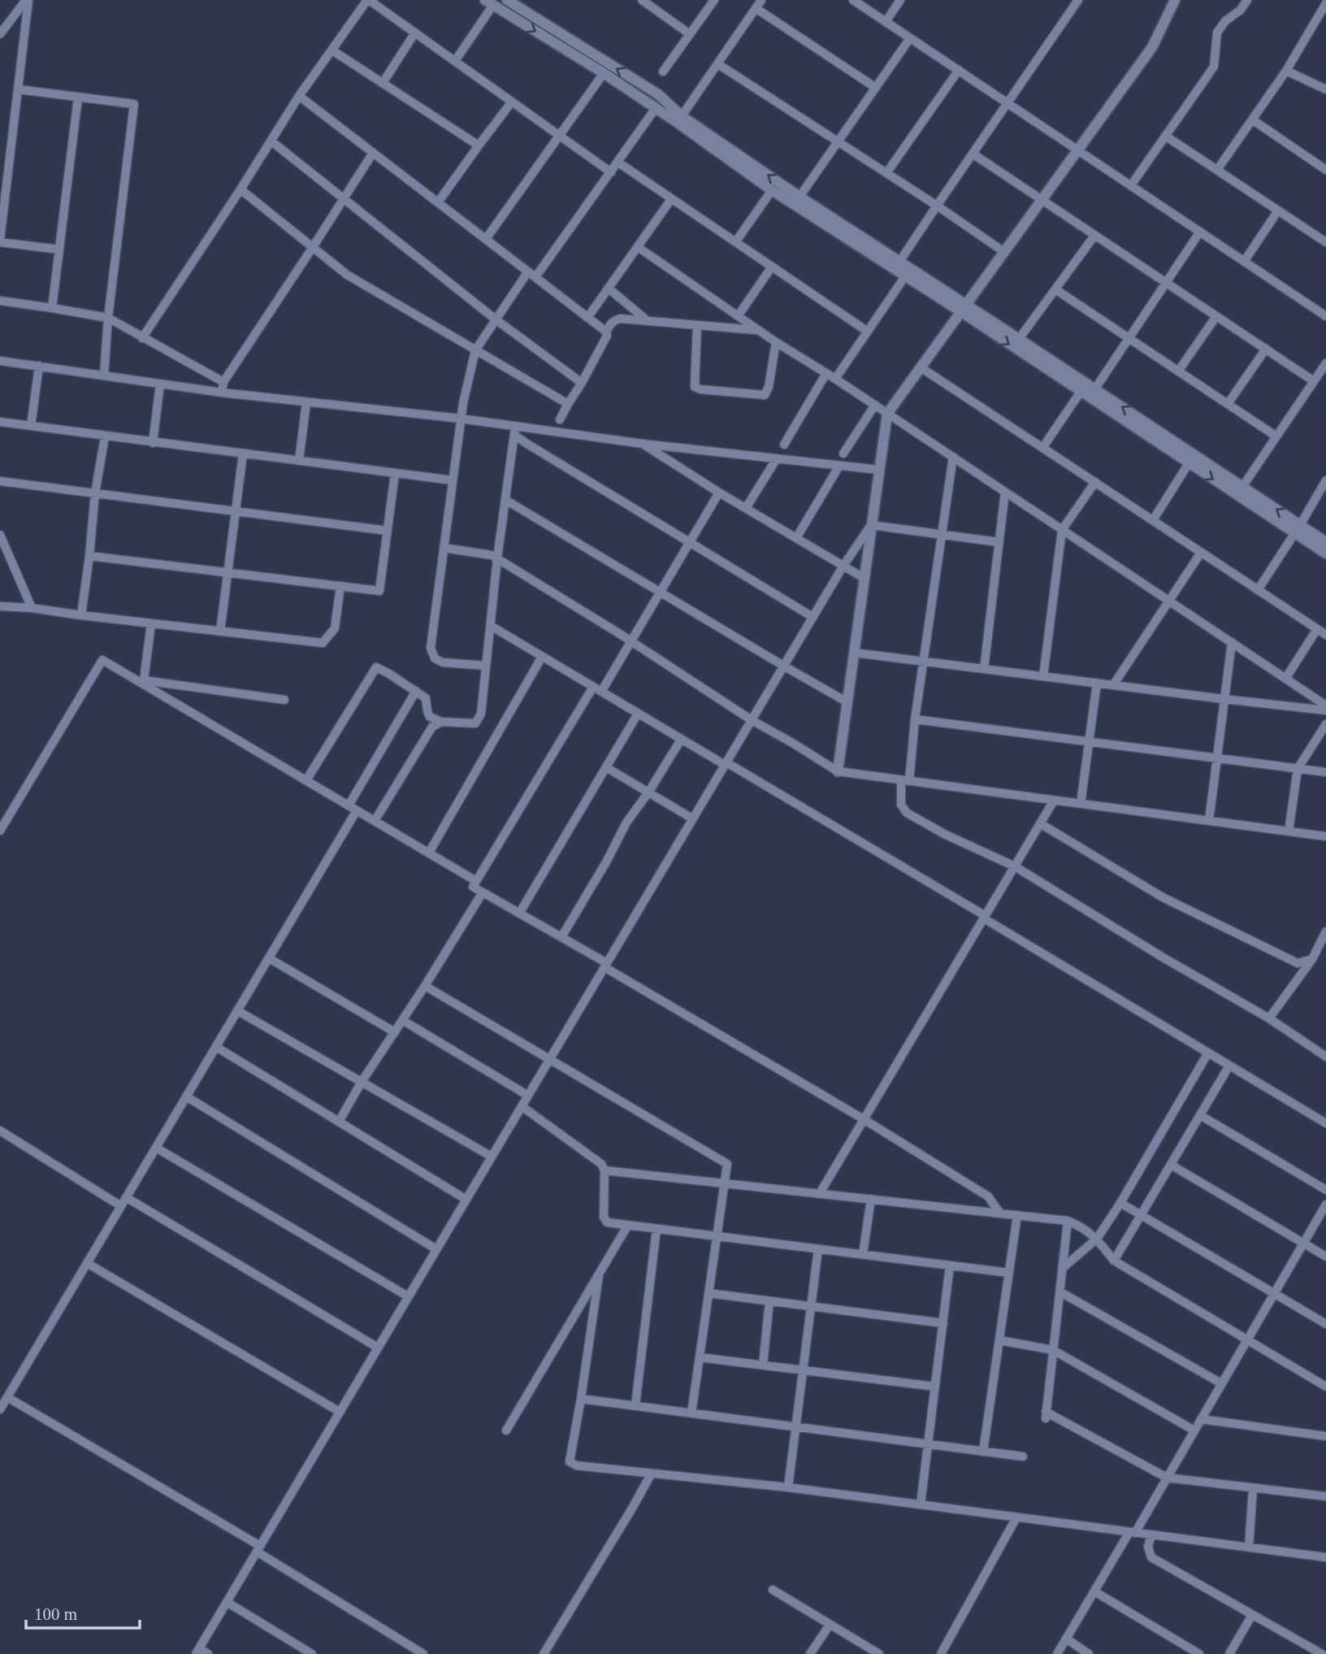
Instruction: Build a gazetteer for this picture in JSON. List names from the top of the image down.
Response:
{
  "scale_bar": "100 m"
}
